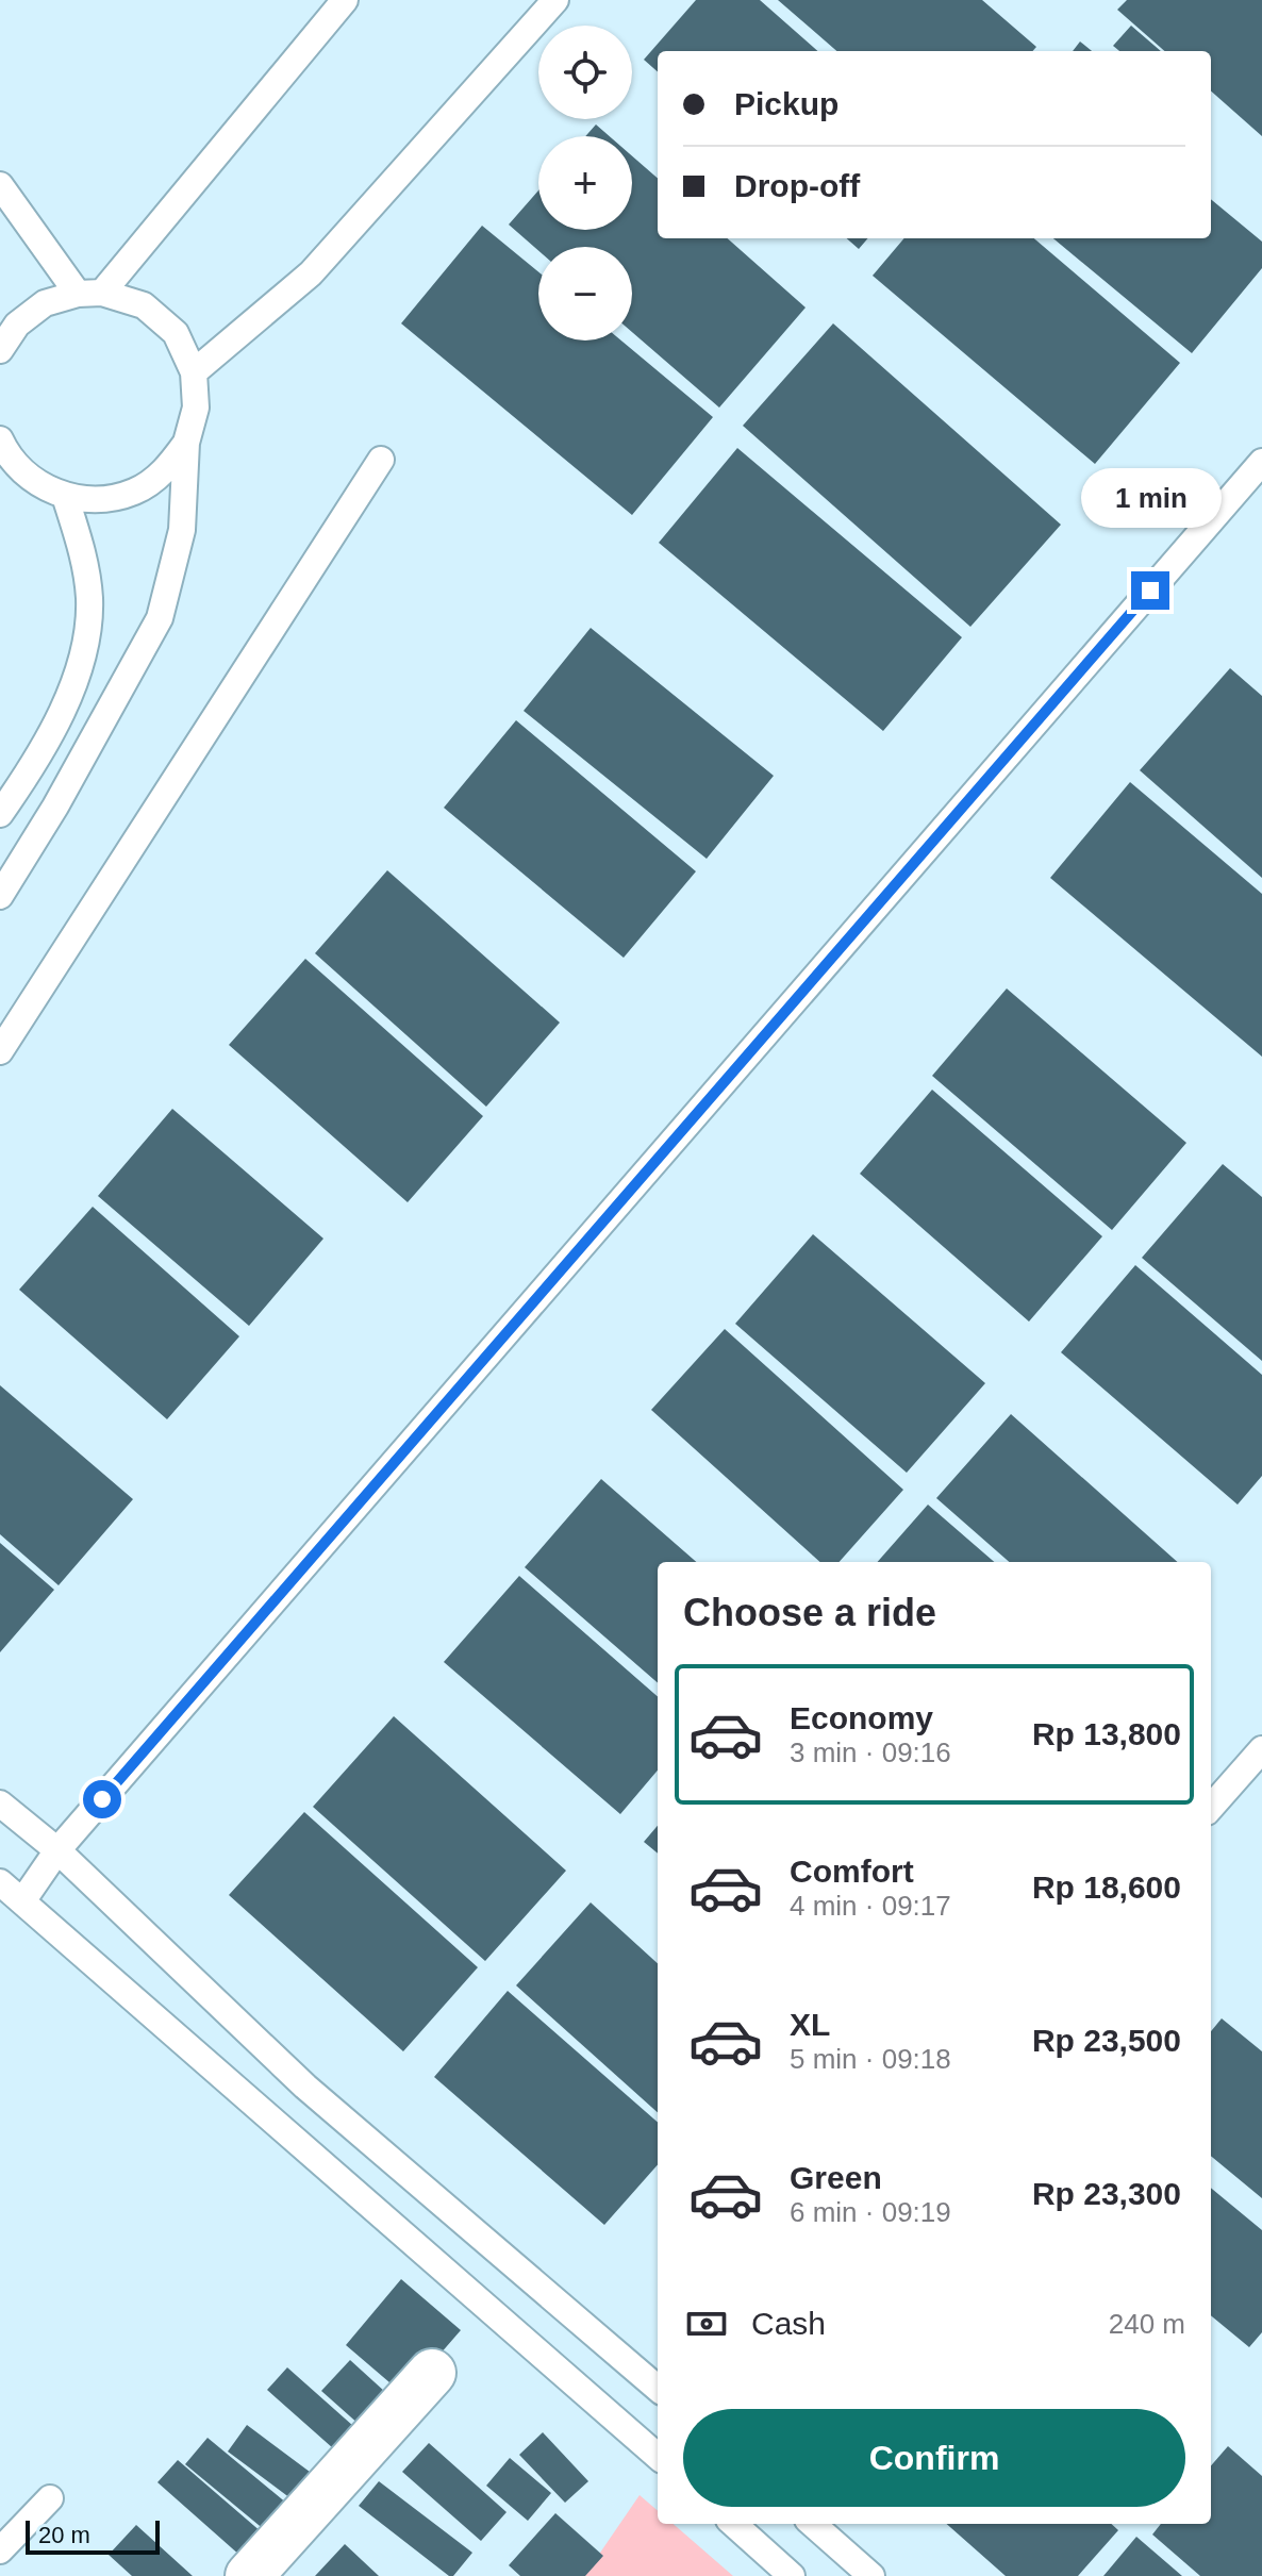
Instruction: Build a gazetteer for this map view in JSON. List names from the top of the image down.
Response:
{
  "scale_bar": "20 m",
  "page": {
    "map_buttons": ["+", "−"],
    "banner": ["Pickup", "Drop-off"],
    "bubble": "1 min",
    "heading": "Choose a ride",
    "list": [
      {
        "name": "Economy",
        "note": "3 min · 09:16",
        "value": "Rp 13,800"
      },
      {
        "name": "Comfort",
        "note": "4 min · 09:17",
        "value": "Rp 18,600"
      },
      {
        "name": "XL",
        "note": "5 min · 09:18",
        "value": "Rp 23,500"
      },
      {
        "name": "Green",
        "note": "6 min · 09:19",
        "value": "Rp 23,300"
      }
    ],
    "pay": ["Cash", "240 m"],
    "buttons": "Confirm",
    "scale": "20 m"
  }
}
